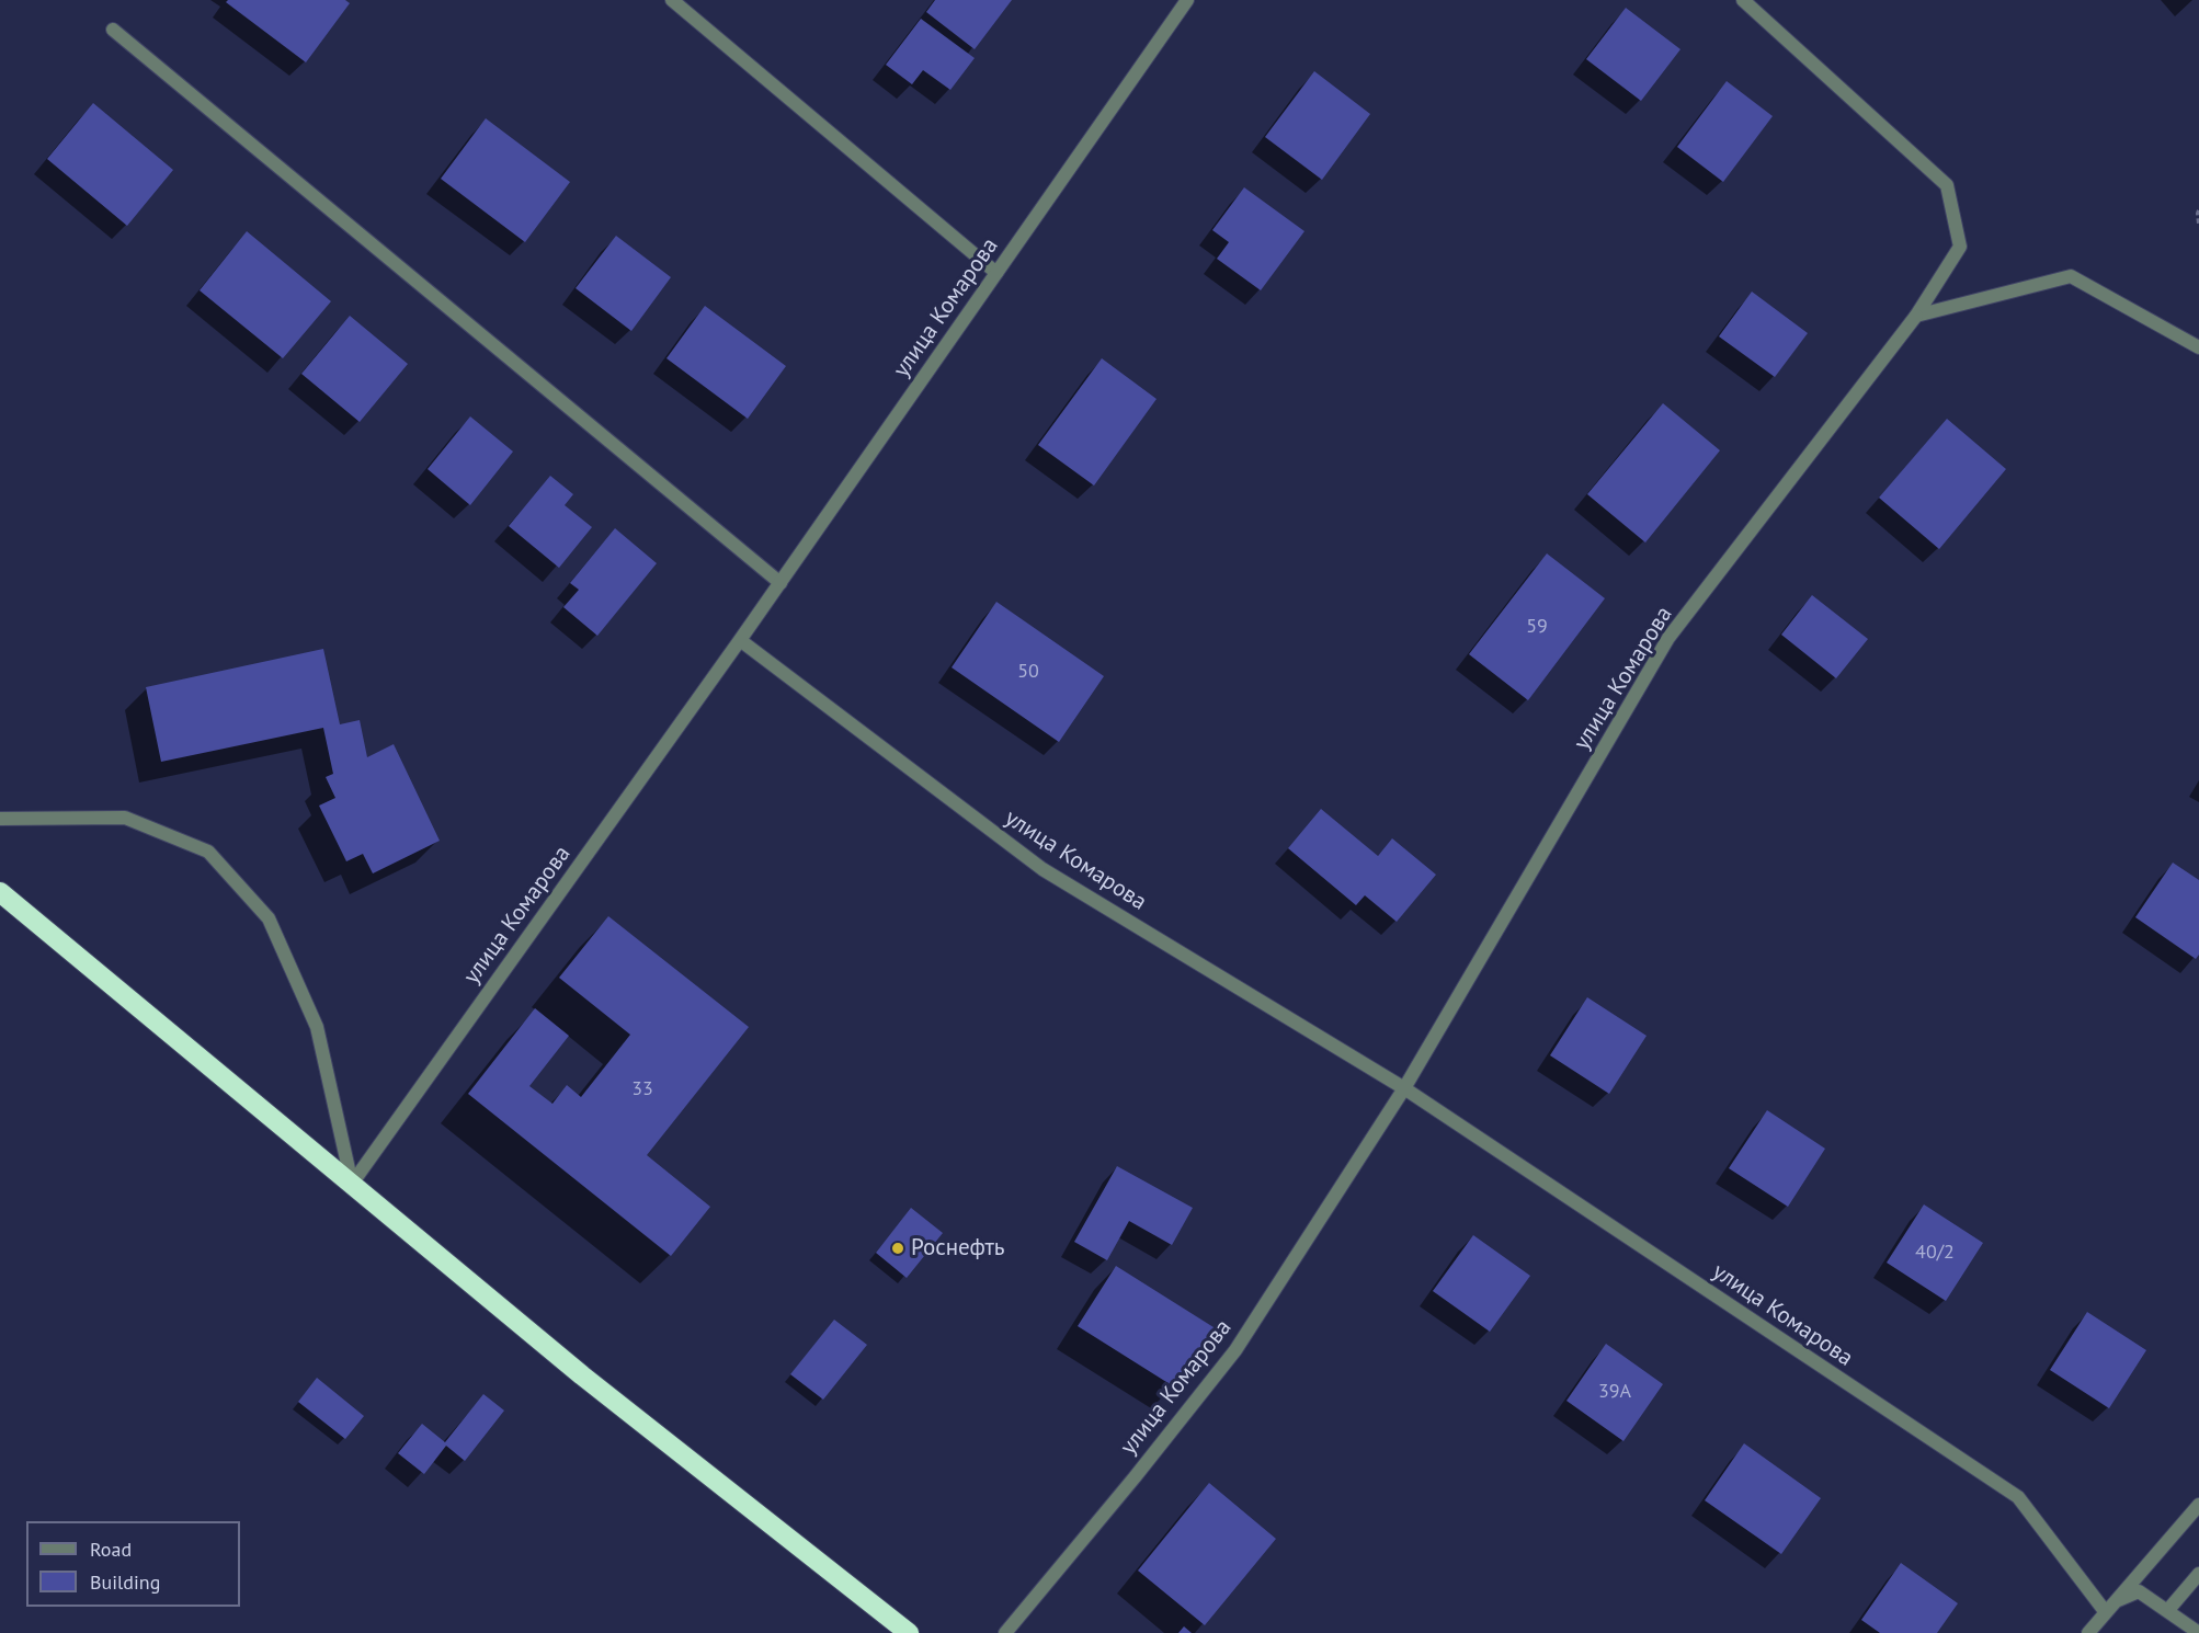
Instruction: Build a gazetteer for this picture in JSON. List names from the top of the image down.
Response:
{
  "streets": {
    "street": ["улица Комарова"]
  },
  "places": ["Роснефть"],
  "house_numbers": [
    "59",
    "50",
    "33",
    "40/2",
    "39А"
  ],
  "legend": ["Road", "Building"]
}
